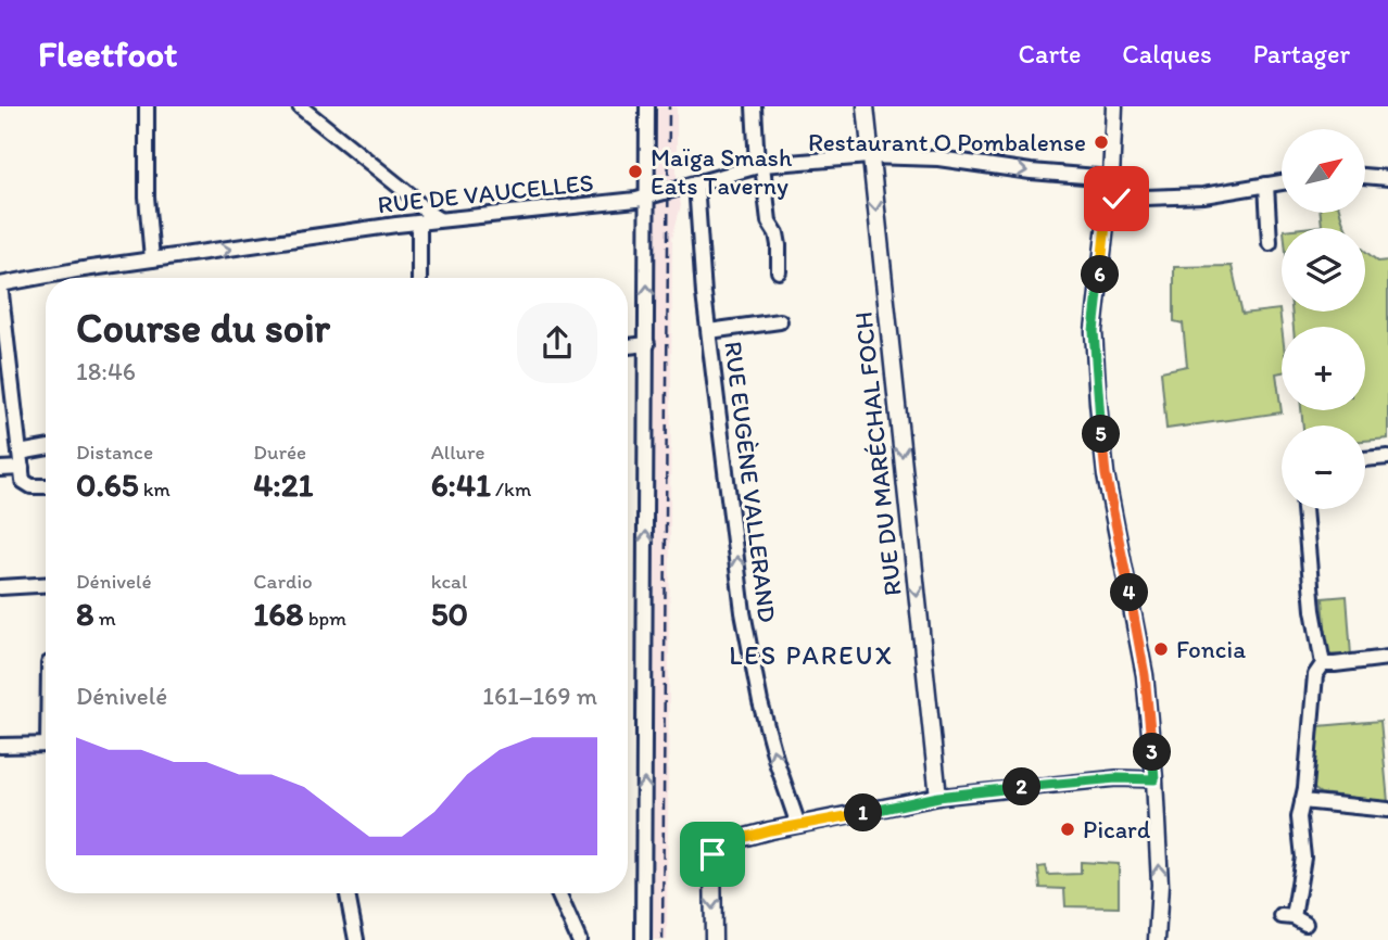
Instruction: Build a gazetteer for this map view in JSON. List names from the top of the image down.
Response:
{
  "streets": {
    "street": ["RUE DE VAUCELLES", "RUE DU MARÉCHAL FOCH", "RUE EUGÈNE VALLERAND"]
  },
  "crossings": [
    ["RUE DE VAUCELLES", "RUE DU MARÉCHAL FOCH"],
    ["RUE DE VAUCELLES", "RUE EUGÈNE VALLERAND"]
  ],
  "one_way": ["RUE DE VAUCELLES", "RUE DU MARÉCHAL FOCH"],
  "districts": ["LES PAREUX"],
  "places": [
    "Restaurant O Pombalense",
    "Maïga Smash Eats Taverny",
    "Foncia",
    "Picard"
  ],
  "north": "top right",
  "page": {
    "header": "Fleetfoot",
    "nav": ["Carte", "Calques", "Partager"],
    "map_buttons": ["+", "−"],
    "pins": [
      "6",
      "5",
      "4",
      "3",
      "2",
      "1"
    ],
    "heading": ["Course du soir", "18:46"],
    "stats": [
      ["Distance", "0.65 km"],
      ["Durée", "4:21"],
      ["Allure", "6:41 /km"],
      ["Dénivelé", "8 m"],
      ["Cardio", "168 bpm"],
      ["kcal", "50"]
    ],
    "chart": ["Dénivelé", "161–169 m"]
  }
}
